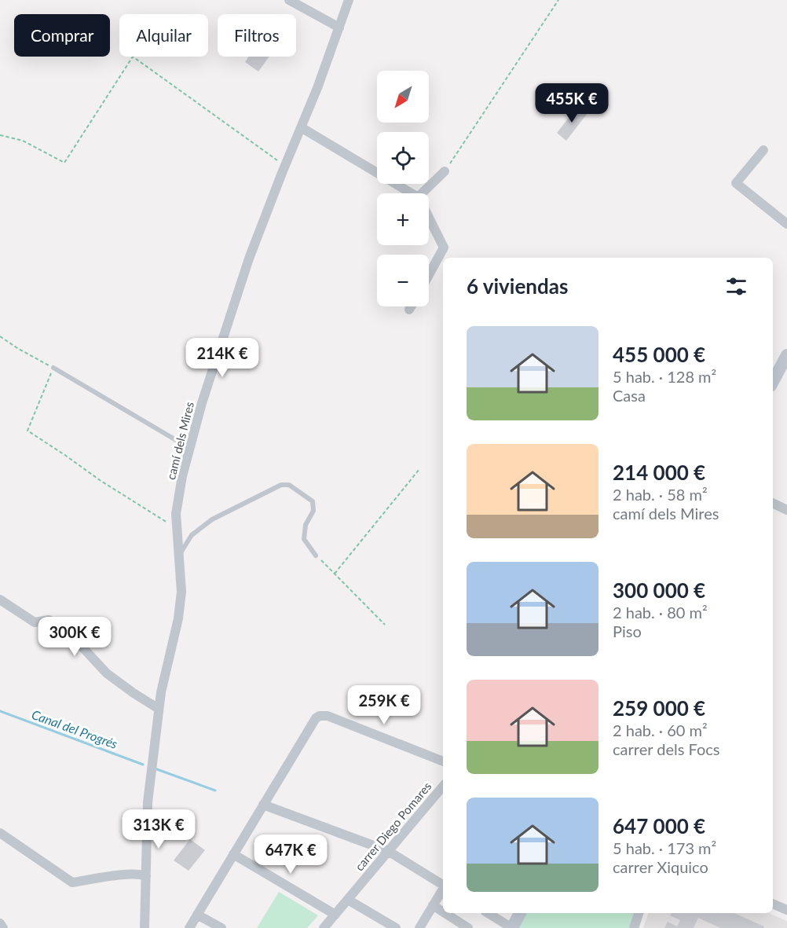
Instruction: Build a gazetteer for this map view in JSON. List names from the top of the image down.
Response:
{
  "streets": {
    "street": ["camí dels Mires", "carrer Diego Pomares"]
  },
  "water": ["Canal del Progrés"],
  "north": "bottom left",
  "page": {
    "chip": ["Comprar", "Alquilar", "Filtros"],
    "map_buttons": ["+", "−"],
    "price": [
      "455K €",
      "214K €",
      "300K €",
      "259K €",
      "313K €",
      "647K €"
    ],
    "heading": "6 viviendas",
    "list": [
      {
        "name": "455 000 €",
        "note": "5 hab. · 128 m² · Casa"
      },
      {
        "name": "214 000 €",
        "note": "2 hab. · 58 m² · camí dels Mires"
      },
      {
        "name": "300 000 €",
        "note": "2 hab. · 80 m² · Piso"
      },
      {
        "name": "259 000 €",
        "note": "2 hab. · 60 m² · carrer dels Focs"
      },
      {
        "name": "647 000 €",
        "note": "5 hab. · 173 m² · carrer Xiquico"
      }
    ]
  }
}
